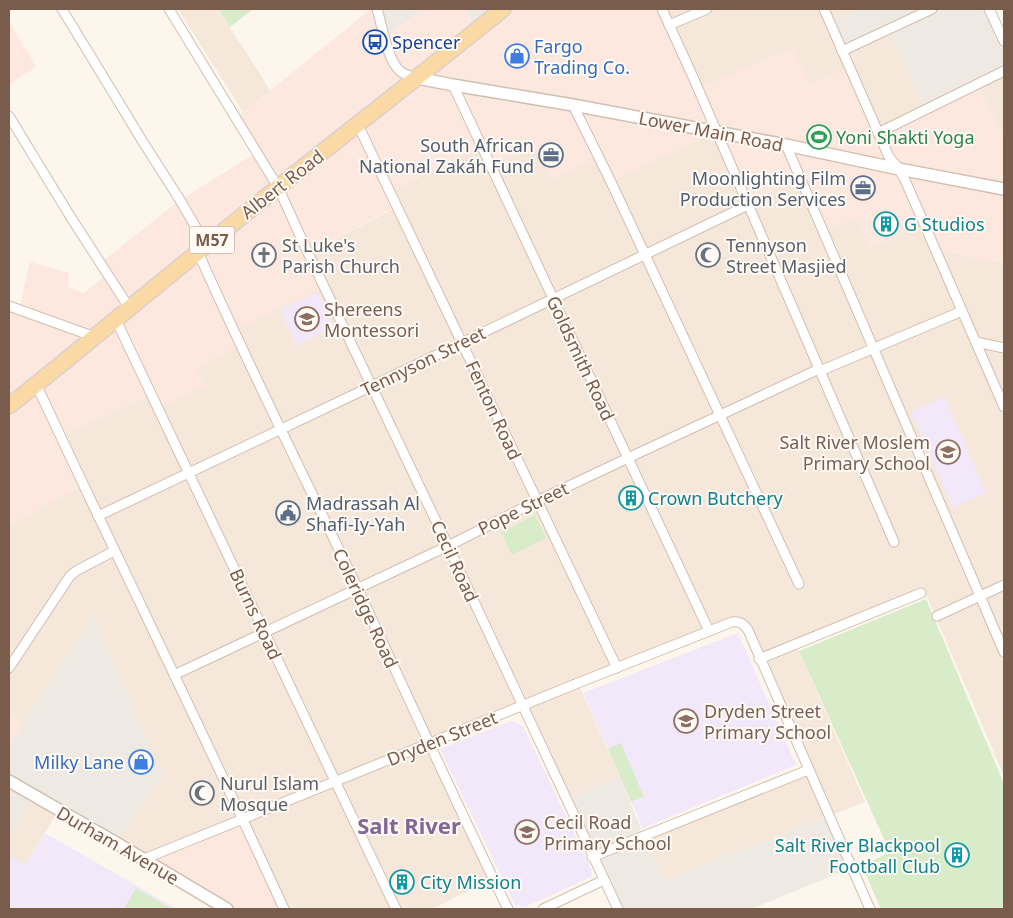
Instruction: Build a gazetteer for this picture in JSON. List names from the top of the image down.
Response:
{
  "streets": {
    "main road": ["Albert Road", "M57"],
    "street": [
      "Lower Main Road",
      "Goldsmith Road",
      "Tennyson Street",
      "Fenton Road",
      "Pope Street",
      "Cecil Road",
      "Coleridge Road",
      "Burns Road",
      "Dryden Street",
      "Durham Avenue"
    ]
  },
  "crossings": [
    ["Lower Main Road", "Albert Road"],
    ["Lower Main Road", "M57"],
    ["Lower Main Road", "Goldsmith Road"],
    ["Albert Road", "M57"],
    ["Albert Road", "Fenton Road"],
    ["Albert Road", "Cecil Road"],
    ["Albert Road", "Coleridge Road"],
    ["Albert Road", "Burns Road"],
    ["Goldsmith Road", "Tennyson Street"],
    ["Goldsmith Road", "Pope Street"],
    ["Goldsmith Road", "Dryden Street"],
    ["Tennyson Street", "Fenton Road"],
    ["Tennyson Street", "Cecil Road"],
    ["Tennyson Street", "Coleridge Road"],
    ["Tennyson Street", "Burns Road"],
    ["Fenton Road", "Pope Street"],
    ["Fenton Road", "Dryden Street"],
    ["Pope Street", "Cecil Road"],
    ["Pope Street", "Coleridge Road"],
    ["Pope Street", "Burns Road"],
    ["Cecil Road", "Dryden Street"],
    ["Coleridge Road", "Dryden Street"],
    ["Burns Road", "Dryden Street"],
    ["Dryden Street", "Durham Avenue"]
  ],
  "districts": ["Salt River"],
  "places": {
    "bus stop": ["Spencer"],
    "shop": ["Fargo Trading Co.", "Milky Lane"],
    "sports": ["Yoni Shakti Yoga"],
    "office": ["South African National Zakáh Fund", "Moonlighting Film Production Services"],
    "building": [
      "G Studios",
      "Crown Butchery",
      "Salt River Blackpool Football Club",
      "City Mission"
    ],
    "church": ["St Luke's Parish Church"],
    "mosque": ["Tennyson Street Masjied", "Nurul Islam Mosque"],
    "school or university": [
      "Shereens Montessori",
      "Salt River Moslem Primary School",
      "Dryden Street Primary School",
      "Cecil Road Primary School"
    ],
    "public building": ["Madrassah Al Shafi-Iy-Yah"]
  }
}
